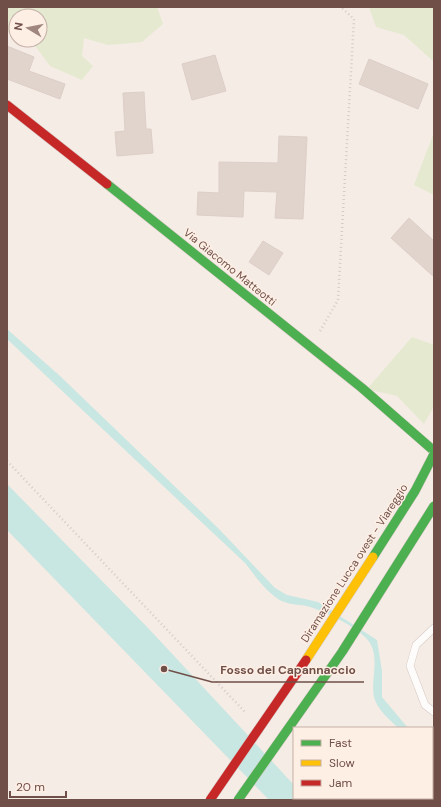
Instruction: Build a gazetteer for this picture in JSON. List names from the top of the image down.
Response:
{
  "streets": {
    "main road": ["Via Giacomo Matteotti", "Diramazione Lucca ovest - Viareggio"]
  },
  "places": ["Fosso del Capannaccio"],
  "legend": ["Fast", "Slow", "Jam"],
  "scale_bar": "20 m",
  "north": "left"
}
